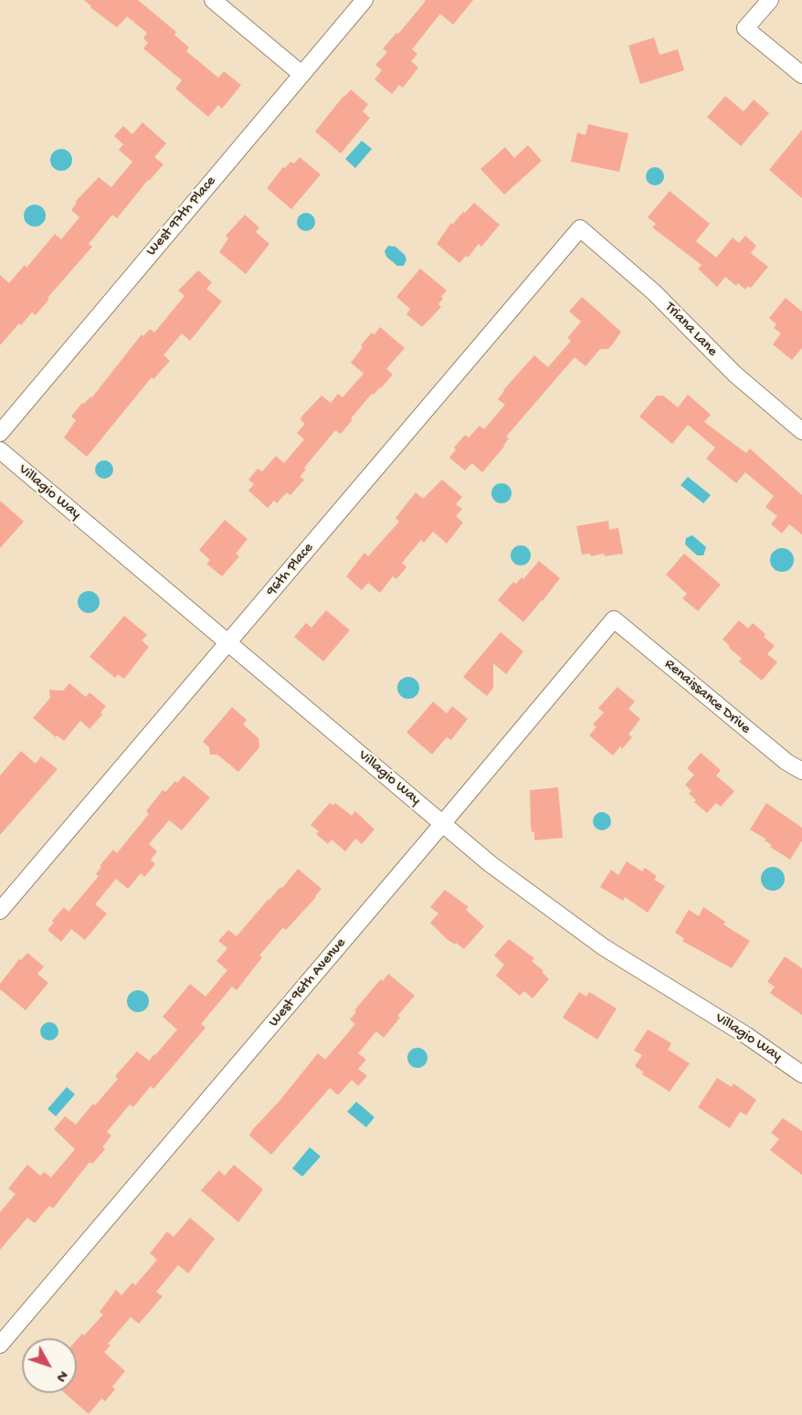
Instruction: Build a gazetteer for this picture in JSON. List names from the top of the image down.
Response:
{
  "streets": {
    "street": [
      "West 97th Place",
      "Triana Lane",
      "Villagio Way",
      "96th Place",
      "Renaissance Drive",
      "West 96th Avenue"
    ]
  },
  "crossings": [
    ["Triana Lane", "96th Place"],
    ["Villagio Way", "96th Place"],
    ["Villagio Way", "West 96th Avenue"],
    ["Renaissance Drive", "West 96th Avenue"]
  ],
  "north": "bottom right"
}
